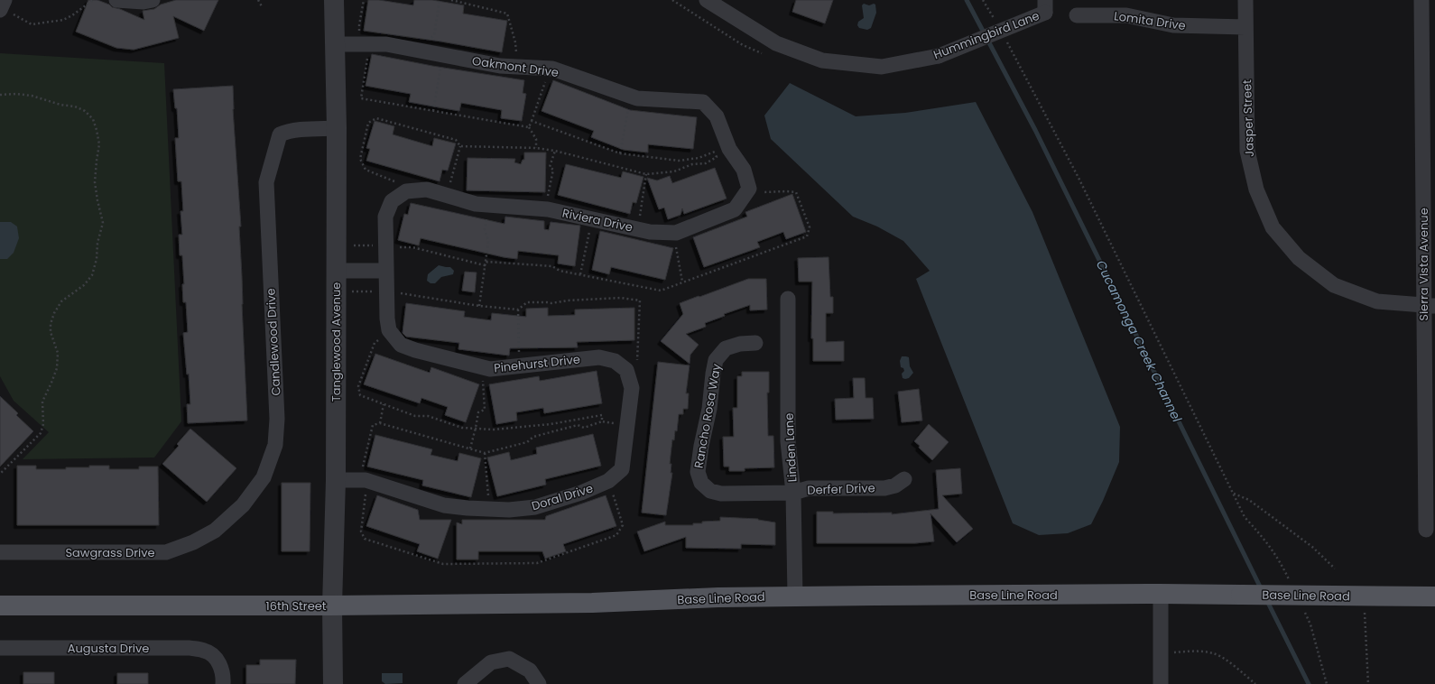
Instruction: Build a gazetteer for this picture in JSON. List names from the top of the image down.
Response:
{
  "streets": {
    "main road": ["Base Line Road", "16th Street"],
    "street": [
      "Lomita Drive",
      "Hummingbird Lane",
      "Oakmont Drive",
      "Jasper Street",
      "Riviera Drive",
      "Sierra Vista Avenue",
      "Candlewood Drive",
      "Tanglewood Avenue",
      "Pinehurst Drive",
      "Rancho Rosa Way",
      "Linden Lane",
      "Derfer Drive",
      "Doral Drive",
      "Sawgrass Drive",
      "Augusta Drive"
    ]
  },
  "crossings": [
    ["Lomita Drive", "Jasper Street"],
    ["Oakmont Drive", "Tanglewood Avenue"],
    ["Jasper Street", "Sierra Vista Avenue"],
    ["Candlewood Drive", "Tanglewood Avenue"],
    ["Candlewood Drive", "Sawgrass Drive"],
    ["Tanglewood Avenue", "Doral Drive"],
    ["Tanglewood Avenue", "16th Street"],
    ["Pinehurst Drive", "Doral Drive"],
    ["Rancho Rosa Way", "Derfer Drive"],
    ["Linden Lane", "Derfer Drive"],
    ["Linden Lane", "Base Line Road"],
    ["Base Line Road", "16th Street"]
  ],
  "water": ["Cucamonga Creek Channel"]
}
